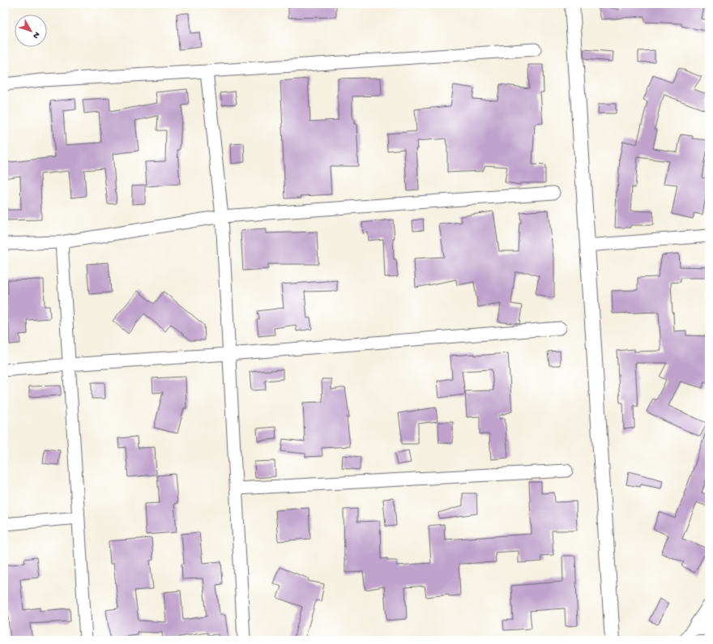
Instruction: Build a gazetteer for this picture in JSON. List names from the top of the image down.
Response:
{
  "north": "bottom right"
}
